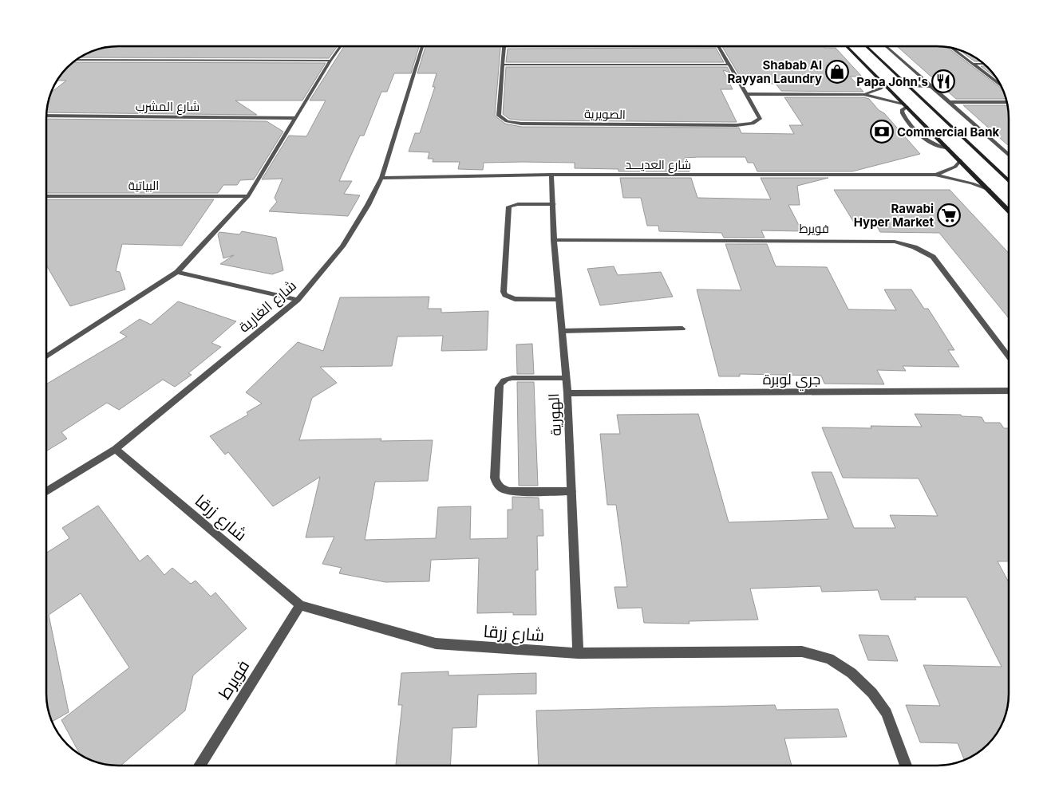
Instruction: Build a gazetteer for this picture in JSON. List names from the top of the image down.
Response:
{
  "streets": {
    "street": [
      "شارع المشرب",
      "الصويرية",
      "شارع العديـــد",
      "البياتية",
      "فويرط",
      "شارع الغارية",
      "جري لوبرة",
      "الهورية",
      "شارع زرقا"
    ]
  },
  "crossings": [
    ["شارع العديـــد", "شارع الغارية"],
    ["شارع العديـــد", "الهورية"],
    ["فويرط", "الهورية"],
    ["فويرط", "شارع زرقا"],
    ["شارع الغارية", "شارع زرقا"],
    ["جري لوبرة", "الهورية"],
    ["الهورية", "شارع زرقا"]
  ],
  "places": {
    "shop": ["Shabab Al Rayyan Laundry"],
    "restaurant": ["Papa John's"],
    "bank": ["Commercial Bank"],
    "supermarket": ["Rawabi Hyper Market"]
  }
}
